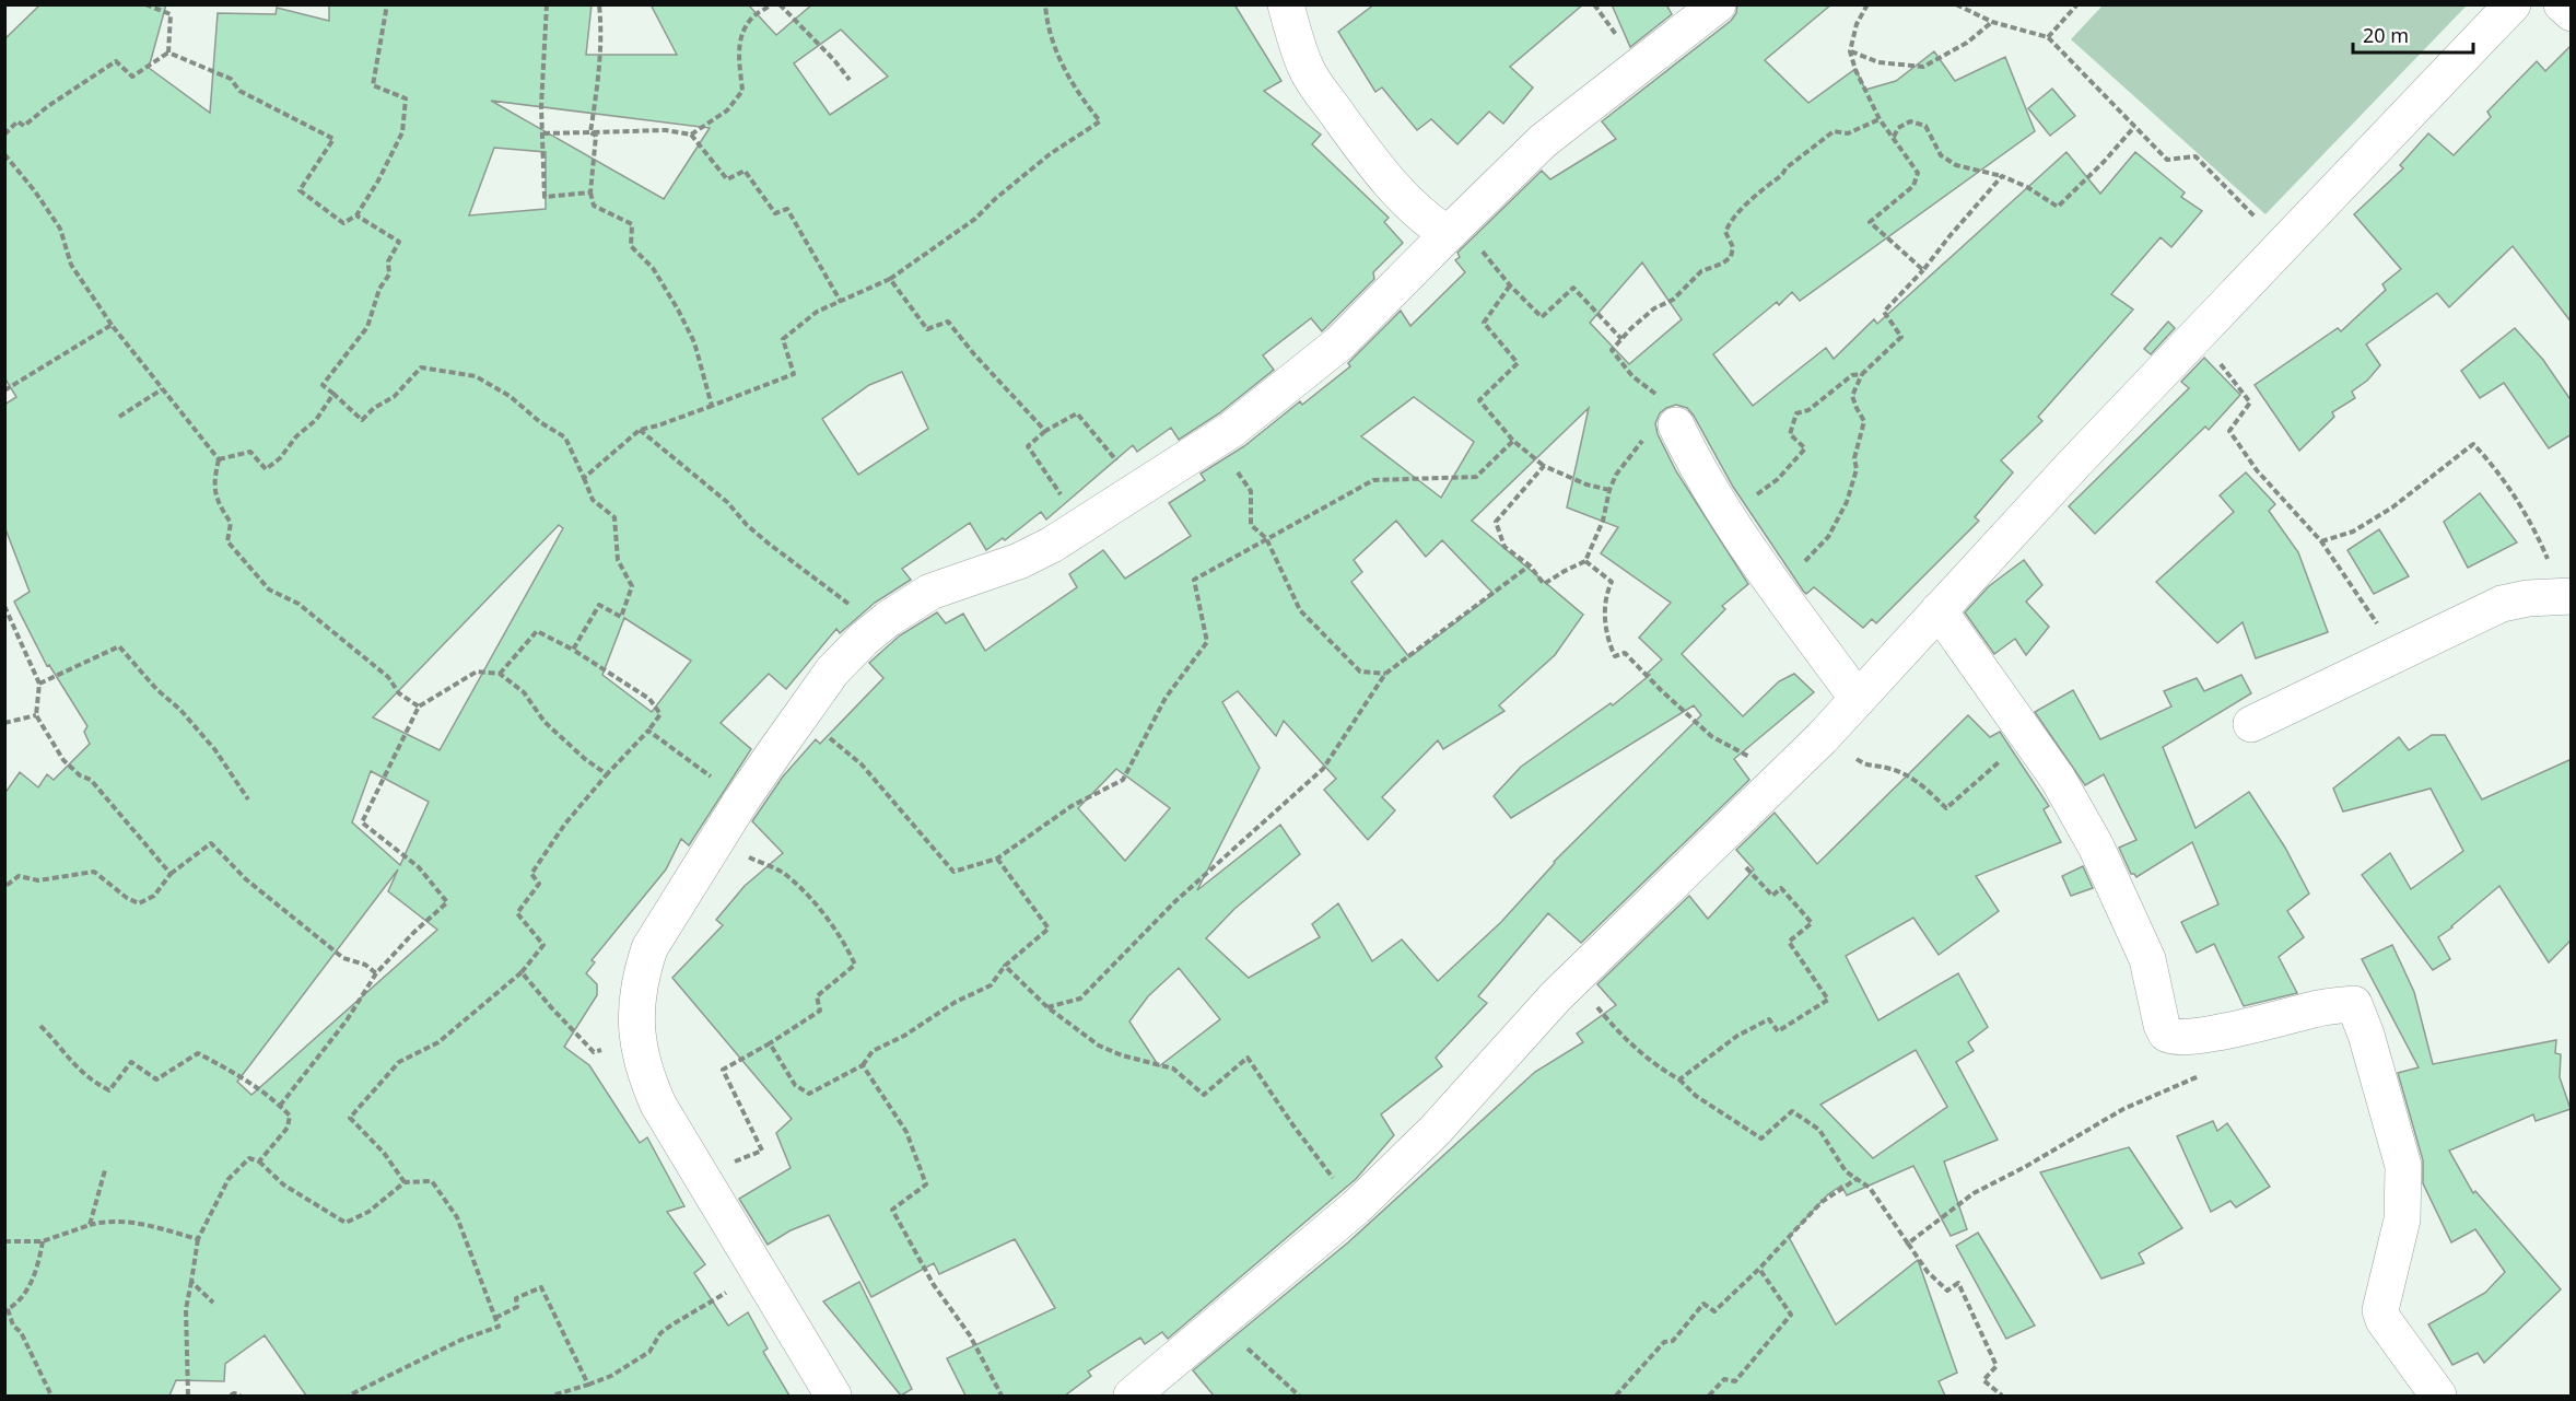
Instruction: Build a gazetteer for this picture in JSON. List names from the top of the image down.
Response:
{
  "scale_bar": "20 m"
}
